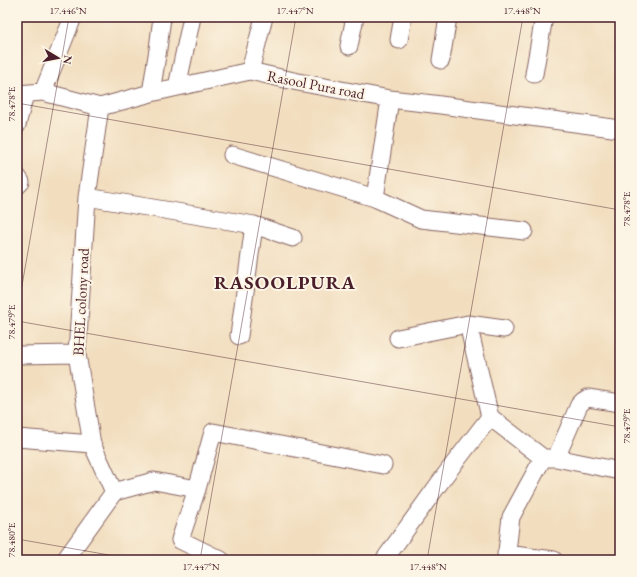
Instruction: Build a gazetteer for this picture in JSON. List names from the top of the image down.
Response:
{
  "streets": {
    "street": ["Rasool Pura road", "BHEL colony road"]
  },
  "crossings": [
    ["Rasool Pura road", "BHEL colony road"]
  ],
  "districts": ["RASOOLPURA"],
  "north": "right",
  "coordinates": [
    "17.446°N",
    "17.447°N",
    "17.448°N",
    "78.478°E",
    "78.479°E",
    "78.480°E"
  ]
}
